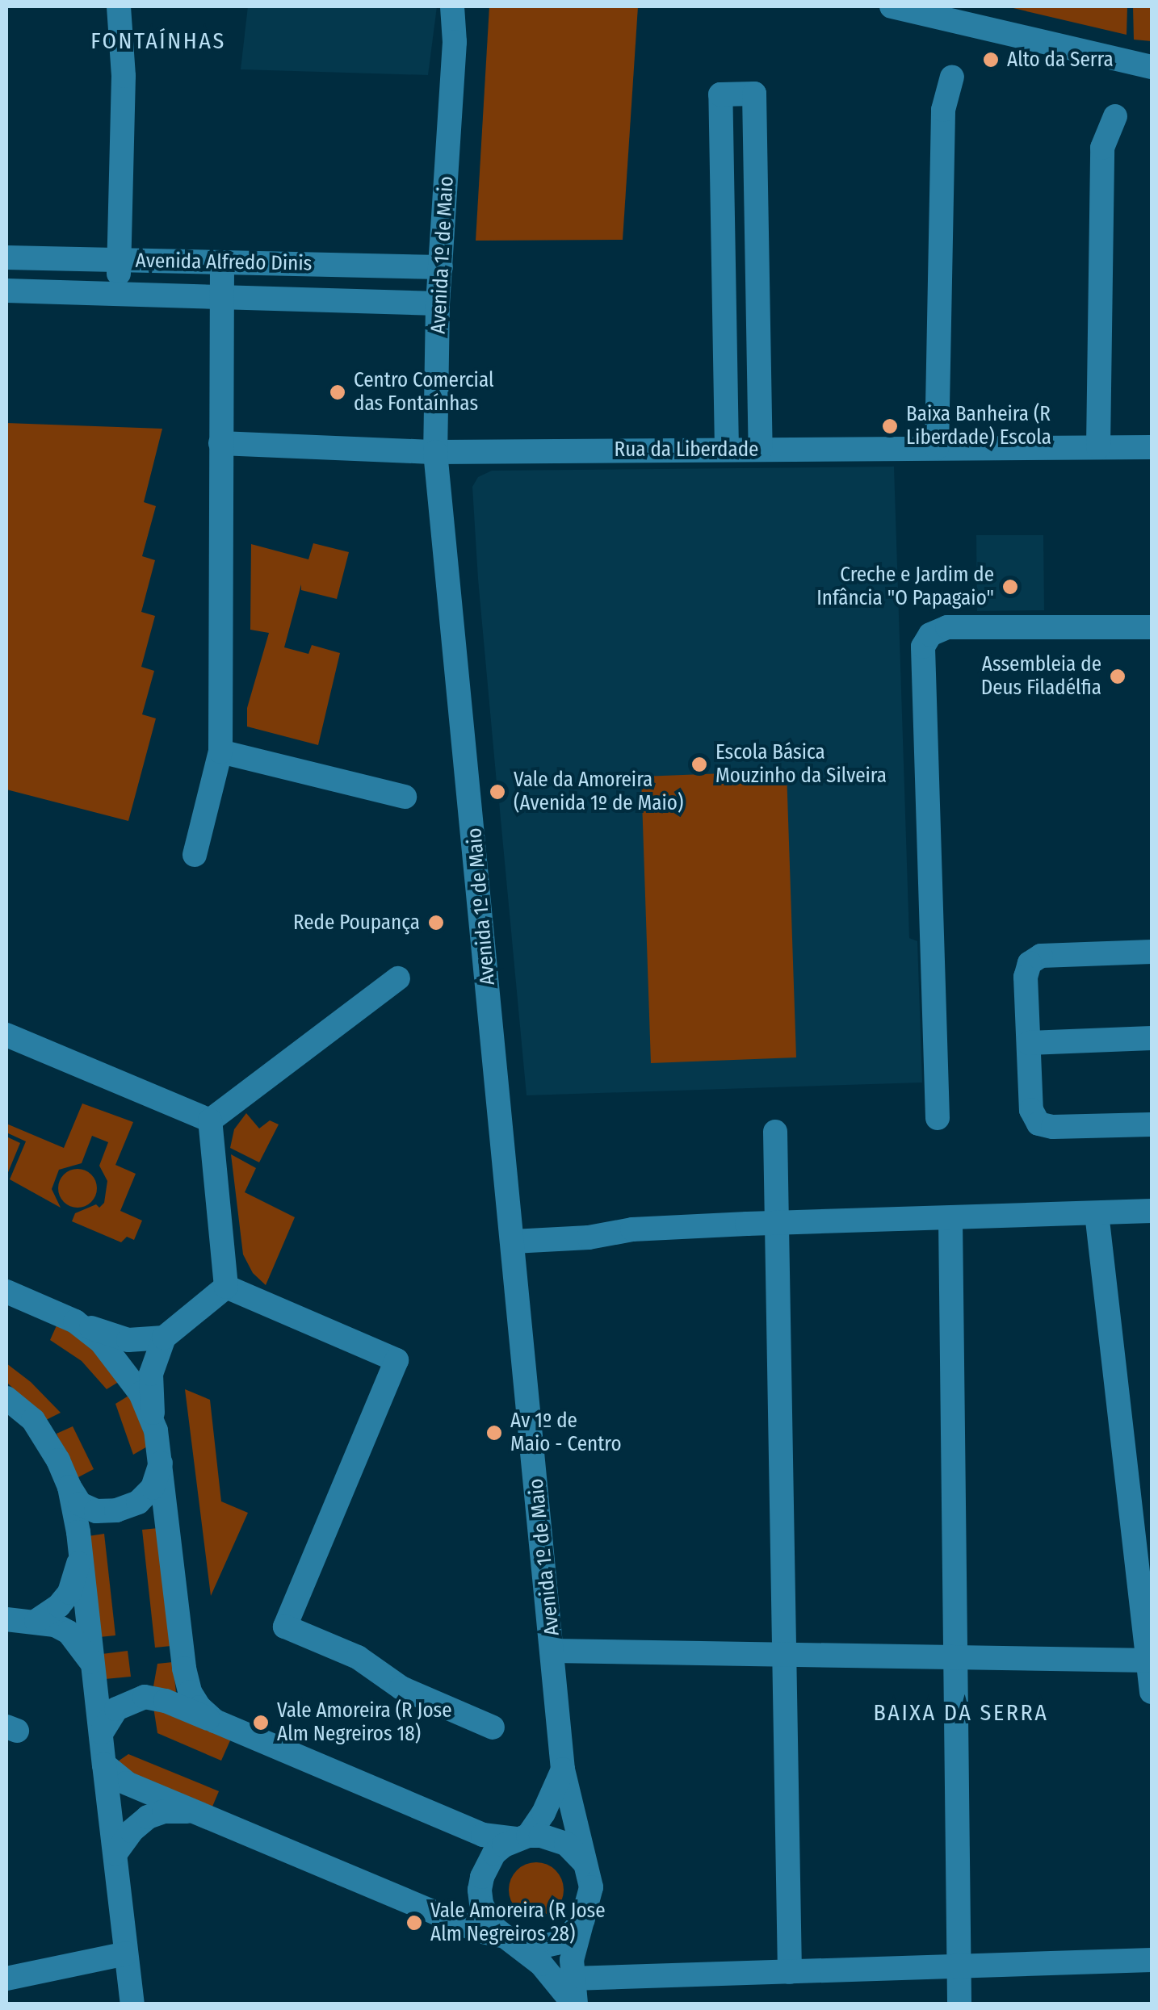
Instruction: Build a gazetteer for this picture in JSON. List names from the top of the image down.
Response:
{
  "streets": {
    "street": ["Avenida 1º de Maio", "Avenida Alfredo Dinis", "Rua da Liberdade"]
  },
  "crossings": [
    ["Avenida 1º de Maio", "Avenida Alfredo Dinis"],
    ["Avenida 1º de Maio", "Rua da Liberdade"]
  ],
  "districts": ["FONTAÍNHAS", "BAIXA DA SERRA"],
  "places": [
    "Alto da Serra",
    "Centro Comercial das Fontaínhas",
    "Baixa Banheira (R Liberdade) Escola",
    "Creche e Jardim de Infância \"O Papagaio\"",
    "Assembleia de Deus Filadélfia",
    "Escola Básica Mouzinho da Silveira",
    "Vale da Amoreira (Avenida 1º de Maio)",
    "Rede Poupança",
    "Av 1º de Maio - Centro",
    "Vale Amoreira (R Jose Alm Negreiros 18)",
    "Vale Amoreira (R Jose Alm Negreiros 28)"
  ]
}
